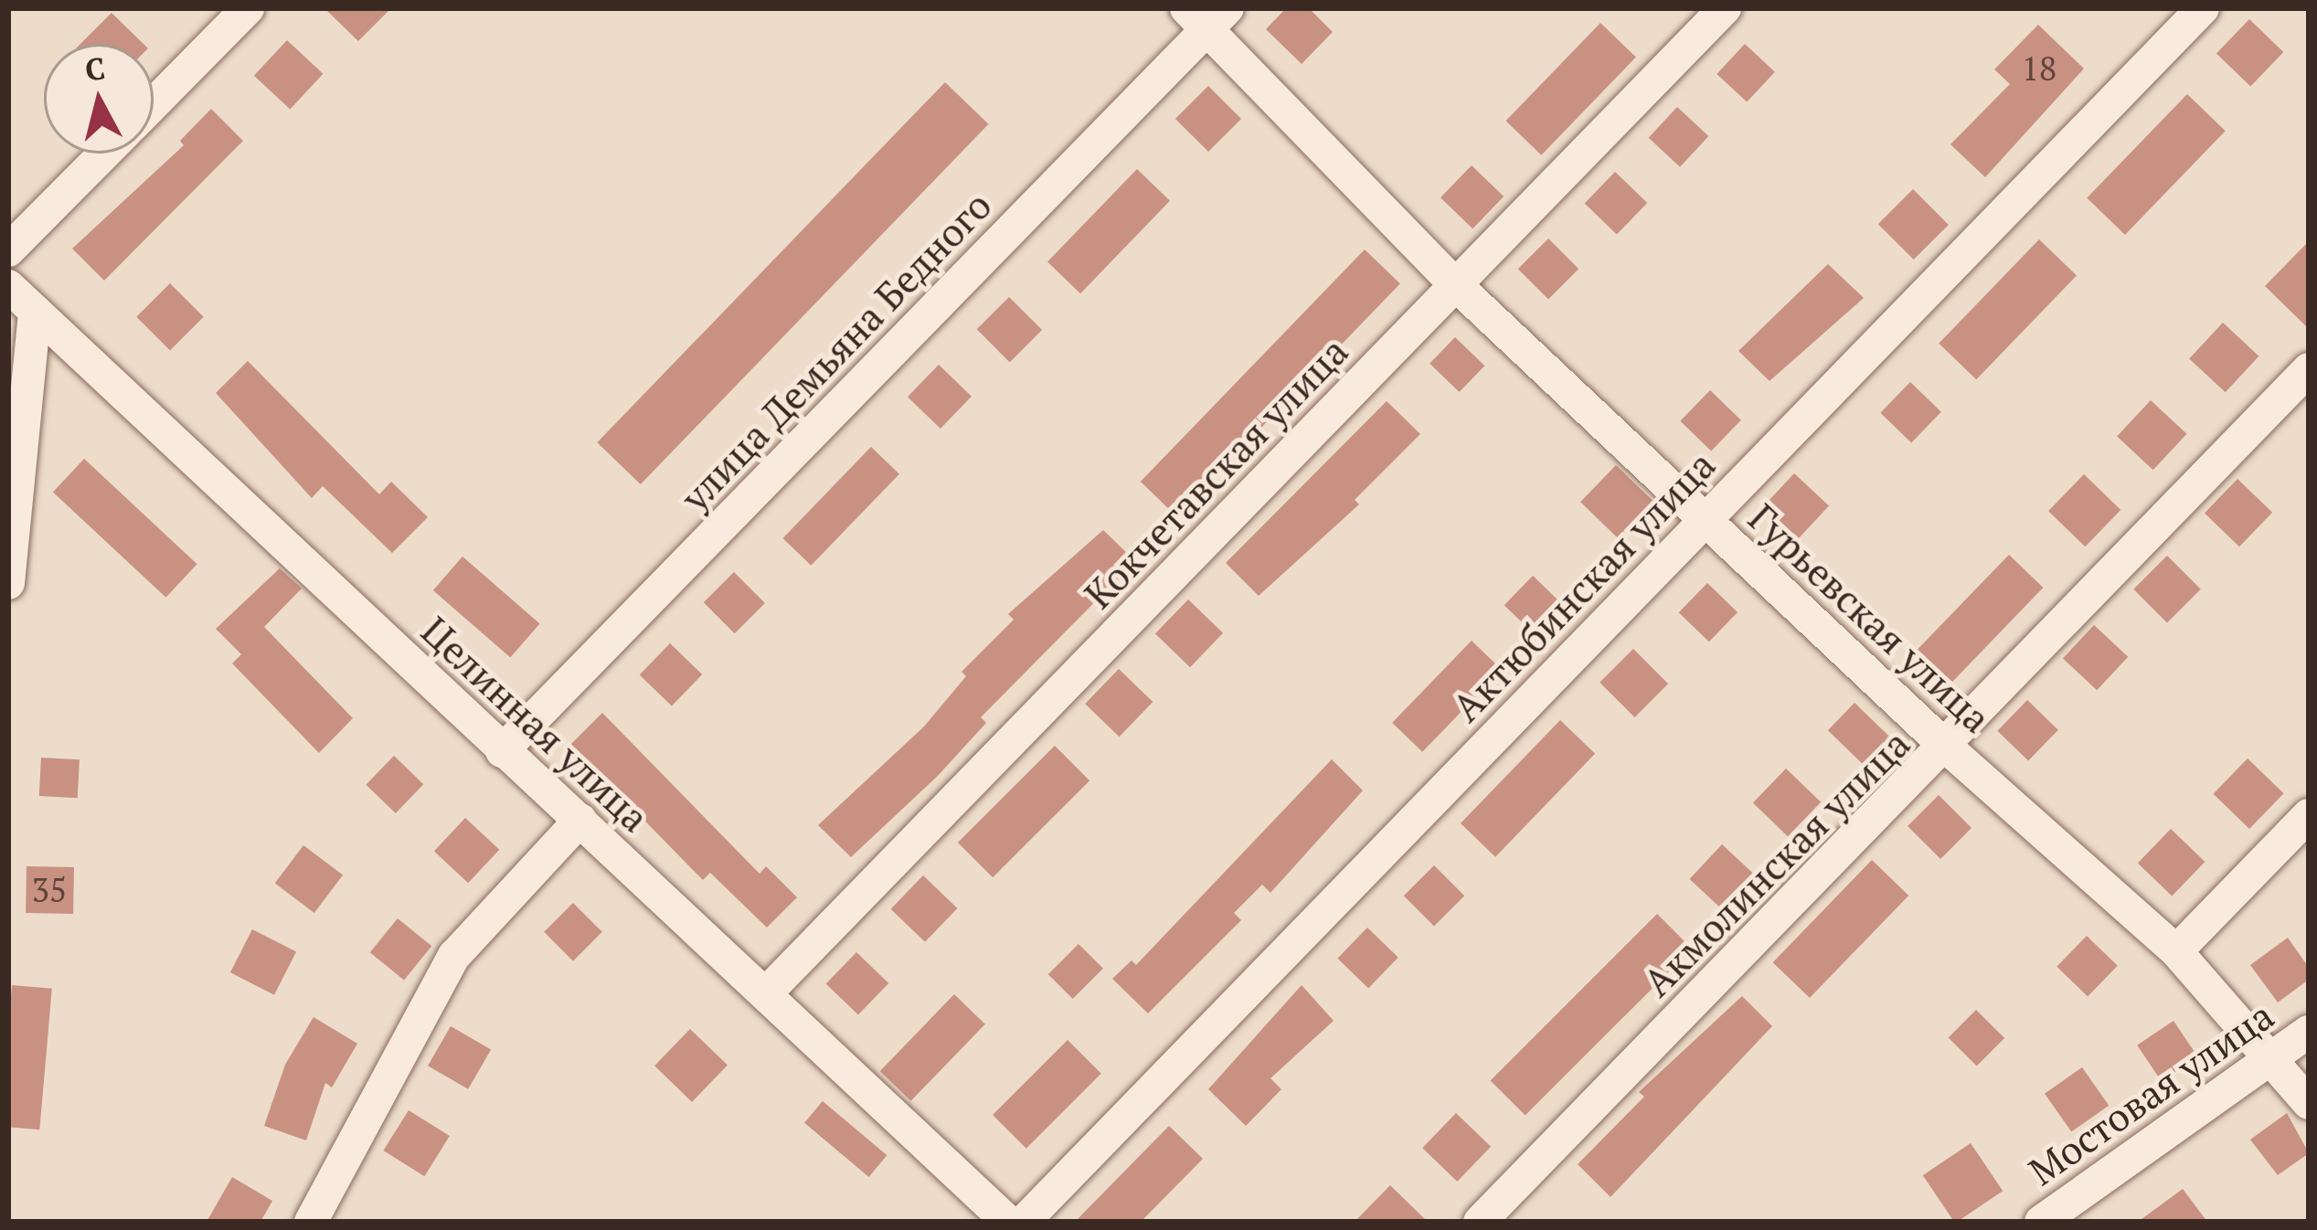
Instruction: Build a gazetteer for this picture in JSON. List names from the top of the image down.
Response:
{
  "streets": {
    "street": [
      "улица Демьяна Бедного",
      "Кокчетавская улица",
      "Актюбинская улица",
      "Гурьевская улица",
      "Целинная улица",
      "Акмолинская улица",
      "Мостовая улица"
    ]
  },
  "crossings": [
    ["улица Демьяна Бедного", "Гурьевская улица"],
    ["улица Демьяна Бедного", "Целинная улица"],
    ["Кокчетавская улица", "Гурьевская улица"],
    ["Кокчетавская улица", "Целинная улица"],
    ["Актюбинская улица", "Гурьевская улица"],
    ["Гурьевская улица", "Акмолинская улица"],
    ["Гурьевская улица", "Мостовая улица"]
  ],
  "house_numbers": ["18", "35"],
  "north": "top"
}
